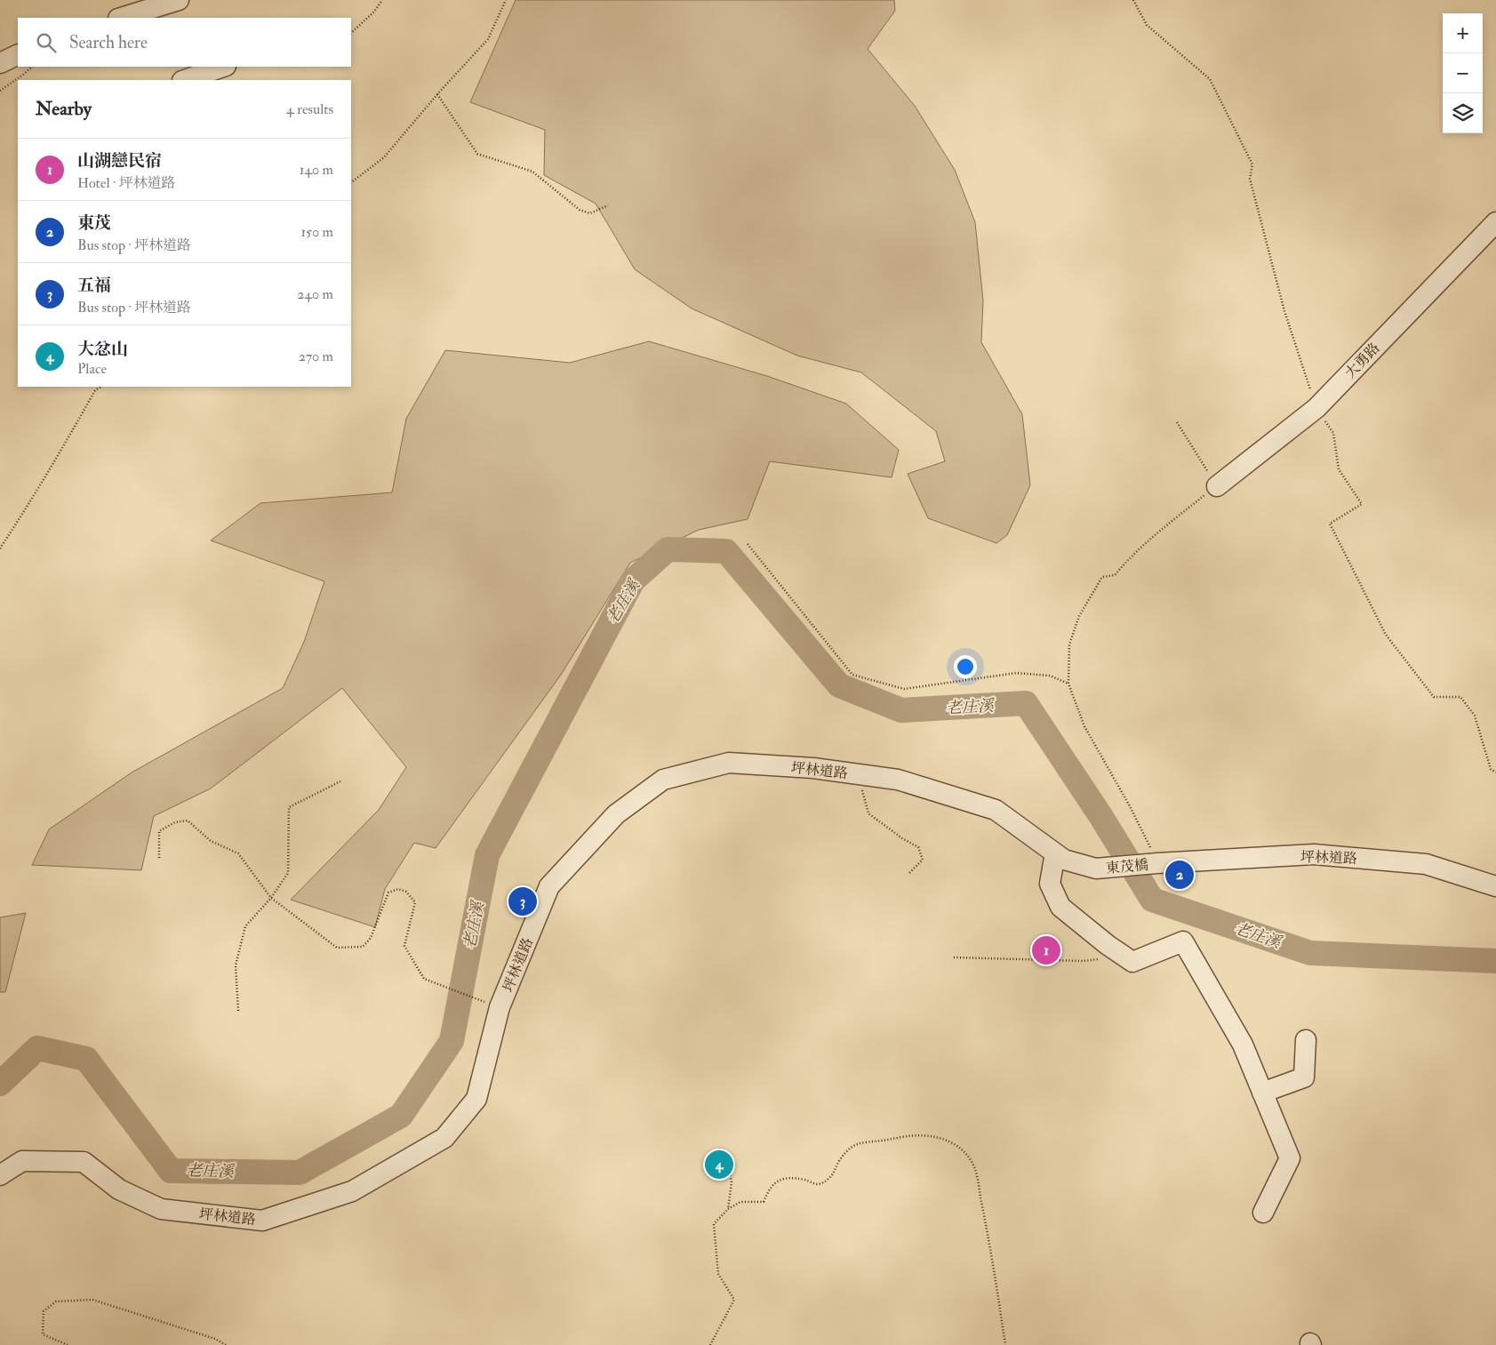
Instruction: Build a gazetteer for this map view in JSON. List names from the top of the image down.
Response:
{
  "streets": {
    "street": ["大勇路", "坪林道路", "東茂橋"]
  },
  "crossings": [
    ["坪林道路", "東茂橋"]
  ],
  "water": ["老庄溪"],
  "page": {
    "map_buttons": ["+", "−"],
    "search": "Search here",
    "heading": ["Nearby", "4 results"],
    "list": [
      {
        "mark": "1",
        "name": "山湖戀民宿",
        "note": "Hotel · 坪林道路",
        "value": "140 m"
      },
      {
        "mark": "2",
        "name": "東茂",
        "note": "Bus stop · 坪林道路",
        "value": "150 m"
      },
      {
        "mark": "3",
        "name": "五福",
        "note": "Bus stop · 坪林道路",
        "value": "240 m"
      },
      {
        "mark": "4",
        "name": "大忿山",
        "note": "Place",
        "value": "270 m"
      }
    ],
    "pins": [
      "2",
      "3",
      "1",
      "4"
    ]
  }
}
